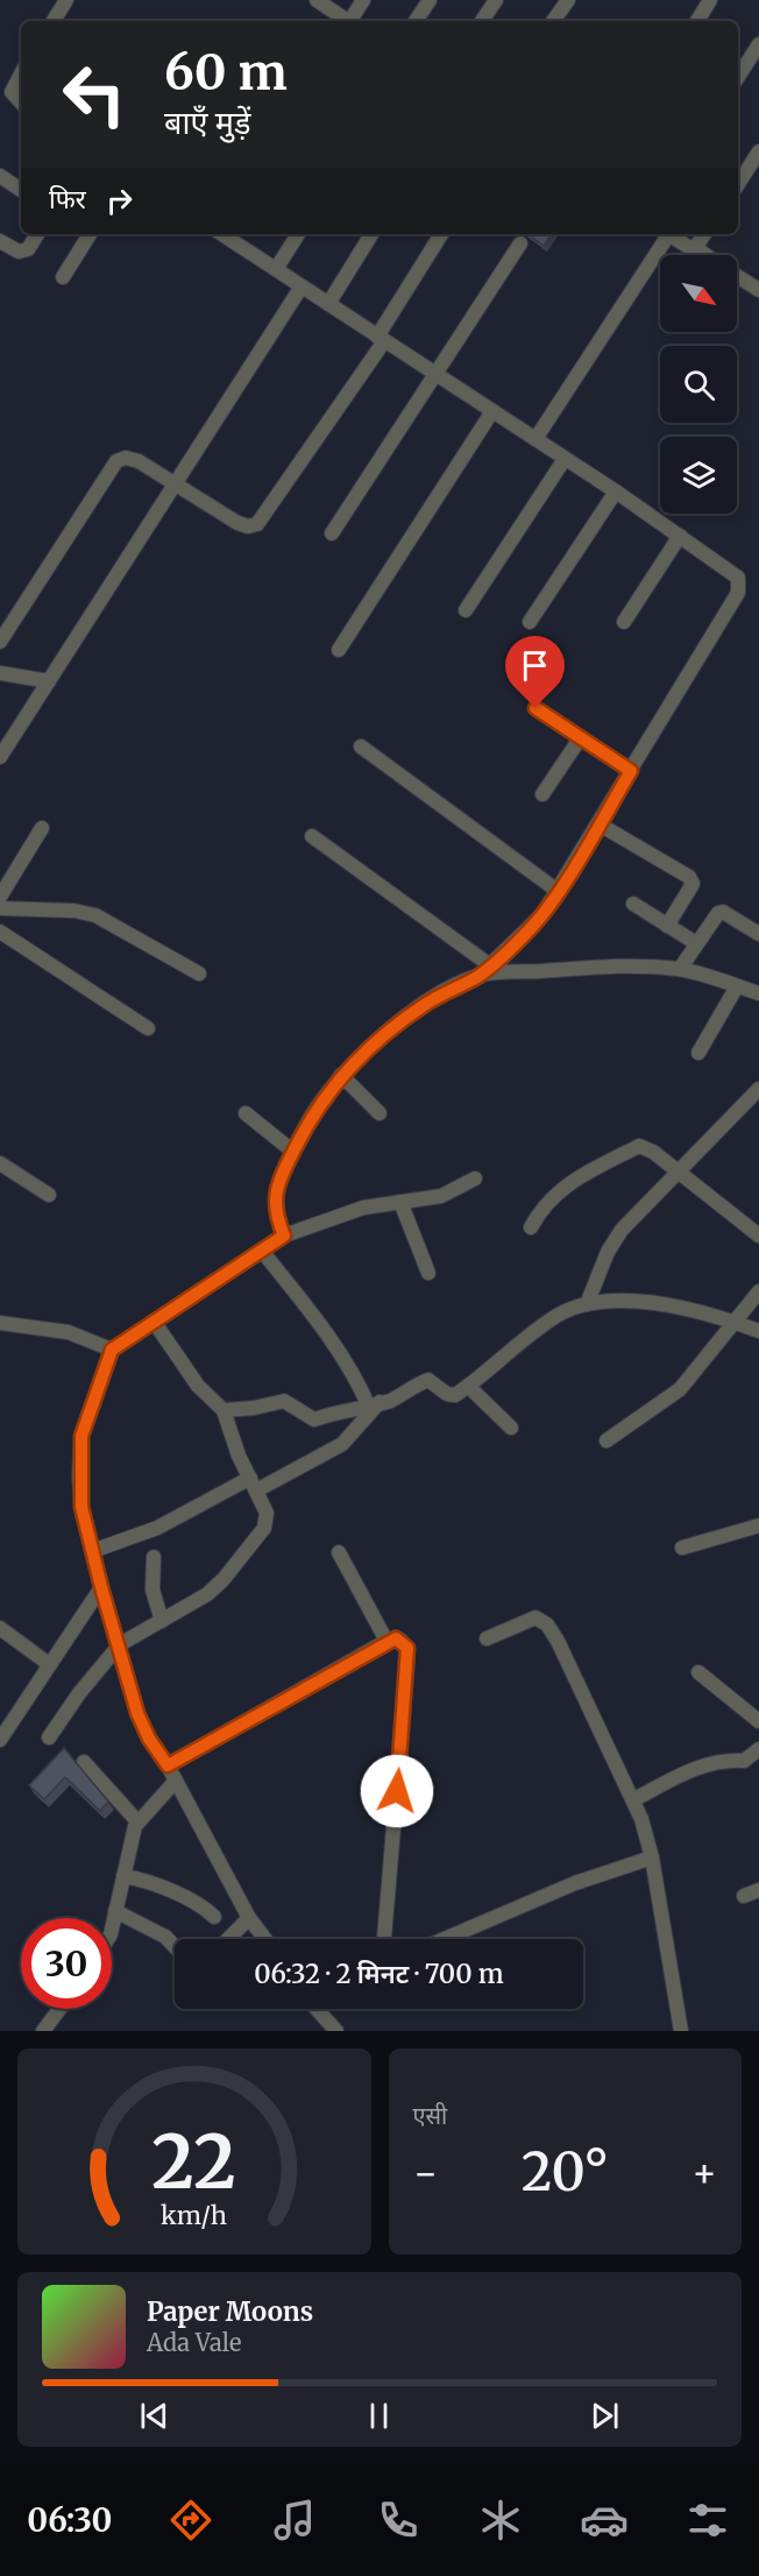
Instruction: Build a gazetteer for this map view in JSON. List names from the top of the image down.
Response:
{
  "north": "bottom right",
  "page": {
    "turn": ["60 m", "बाएँ मुड़ें"],
    "then": "फिर",
    "limit": "30",
    "trip": "06:32 · 2 मिनट · 700 m",
    "tile": "एसी",
    "heat": ["−", "20°", "+"],
    "song": ["Paper Moons", "Ada Vale"],
    "tabs": "06:30",
    "gauge": ["22", "km/h"]
  }
}
